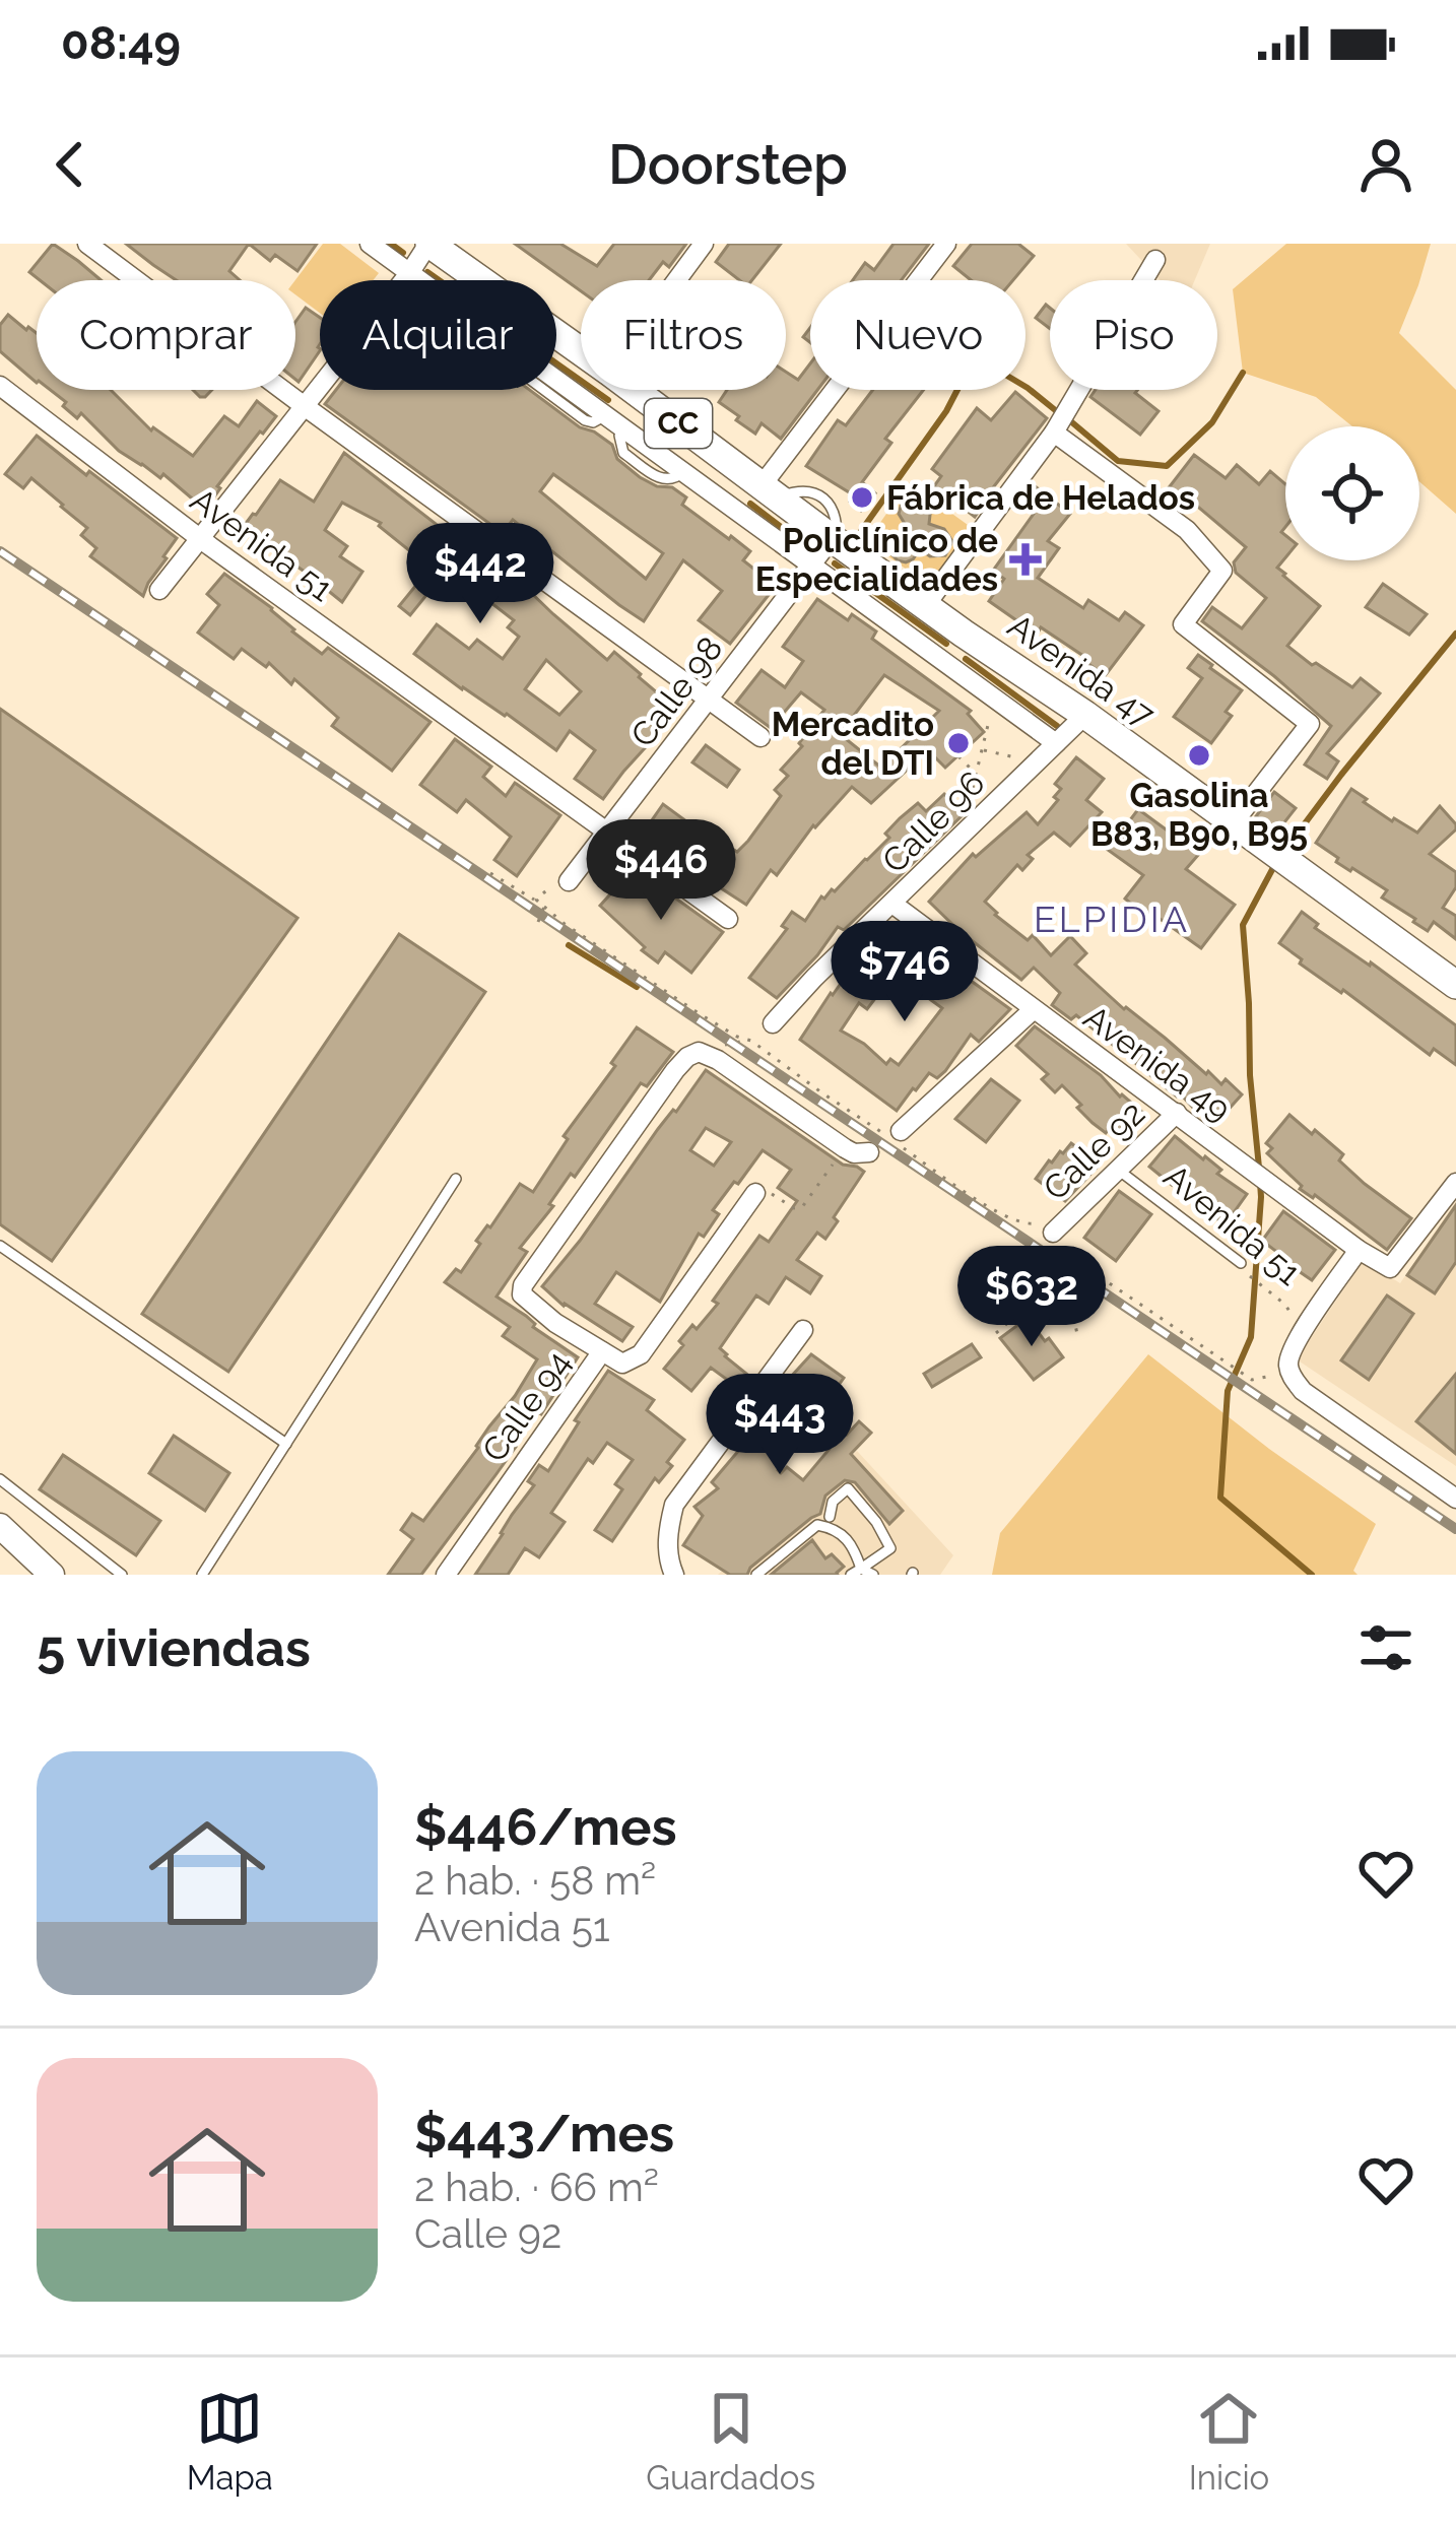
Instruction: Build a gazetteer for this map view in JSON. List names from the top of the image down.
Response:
{
  "streets": {
    "main road": ["CC", "Avenida 47"],
    "street": [
      "Avenida 51",
      "Calle 98",
      "Calle 96",
      "Avenida 49",
      "Calle 92",
      "Calle 94"
    ]
  },
  "crossings": [
    ["Avenida 51", "Calle 98"],
    ["Avenida 51", "Calle 92"],
    ["Avenida 47", "Calle 98"],
    ["Avenida 47", "Calle 96"],
    ["Calle 96", "Avenida 49"],
    ["Avenida 49", "Calle 92"]
  ],
  "districts": ["ELPIDIA"],
  "places": {
    "other": ["Fábrica de Helados", "Mercadito del DTI", "Gasolina B83, B90, B95"],
    "health": ["Policlínico de Especialidades"]
  },
  "page": {
    "status": "08:49",
    "header": "Doorstep",
    "chip": [
      "Comprar",
      "Alquilar",
      "Filtros",
      "Nuevo",
      "Piso"
    ],
    "price": [
      "$442",
      "$446",
      "$746",
      "$632",
      "$443"
    ],
    "heading": "5 viviendas",
    "list": [
      {
        "name": "$446/mes",
        "note": "2 hab. · 58 m² · Avenida 51"
      },
      {
        "name": "$443/mes",
        "note": "2 hab. · 66 m² · Calle 92"
      }
    ],
    "tabs": ["Mapa", "Guardados", "Inicio"]
  }
}
